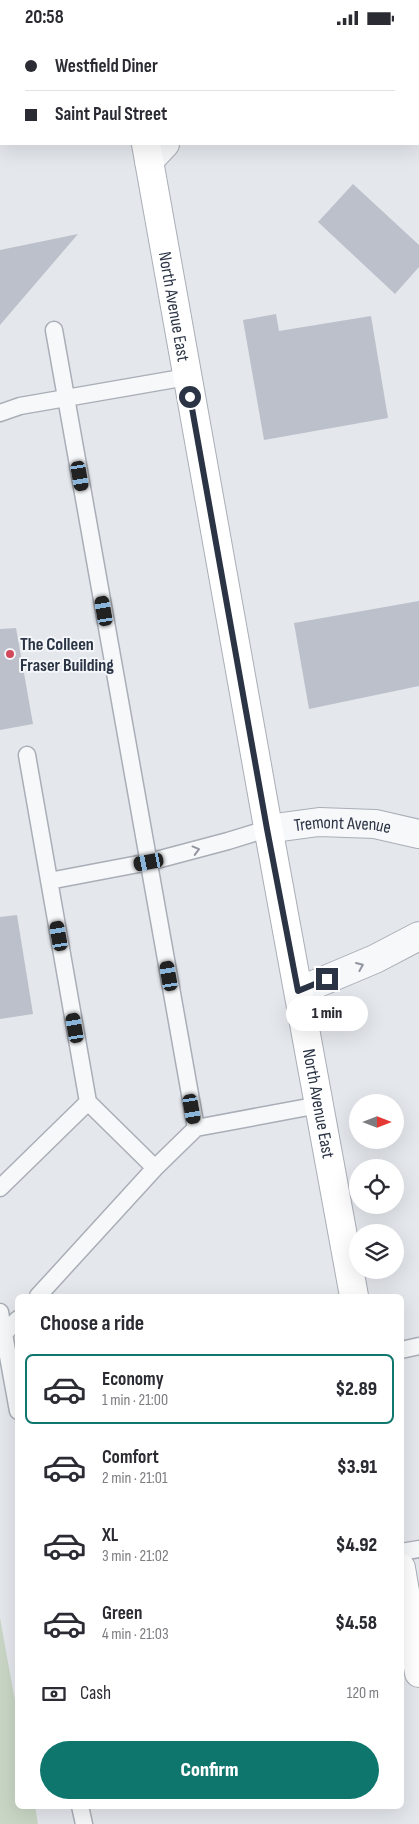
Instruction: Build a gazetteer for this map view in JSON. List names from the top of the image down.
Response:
{
  "streets": {
    "main road": ["North Avenue East"],
    "street": ["Tremont Avenue"]
  },
  "crossings": [
    ["North Avenue East", "Tremont Avenue"]
  ],
  "places": ["The Colleen Fraser Building"],
  "north": "right",
  "page": {
    "status": "20:58",
    "banner": ["Westfield Diner", "Saint Paul Street"],
    "bubble": "1 min",
    "heading": "Choose a ride",
    "list": [
      {
        "name": "Economy",
        "note": "1 min · 21:00",
        "value": "$2.89"
      },
      {
        "name": "Comfort",
        "note": "2 min · 21:01",
        "value": "$3.91"
      },
      {
        "name": "XL",
        "note": "3 min · 21:02",
        "value": "$4.92"
      },
      {
        "name": "Green",
        "note": "4 min · 21:03",
        "value": "$4.58"
      }
    ],
    "pay": ["Cash", "120 m"],
    "buttons": "Confirm"
  }
}
